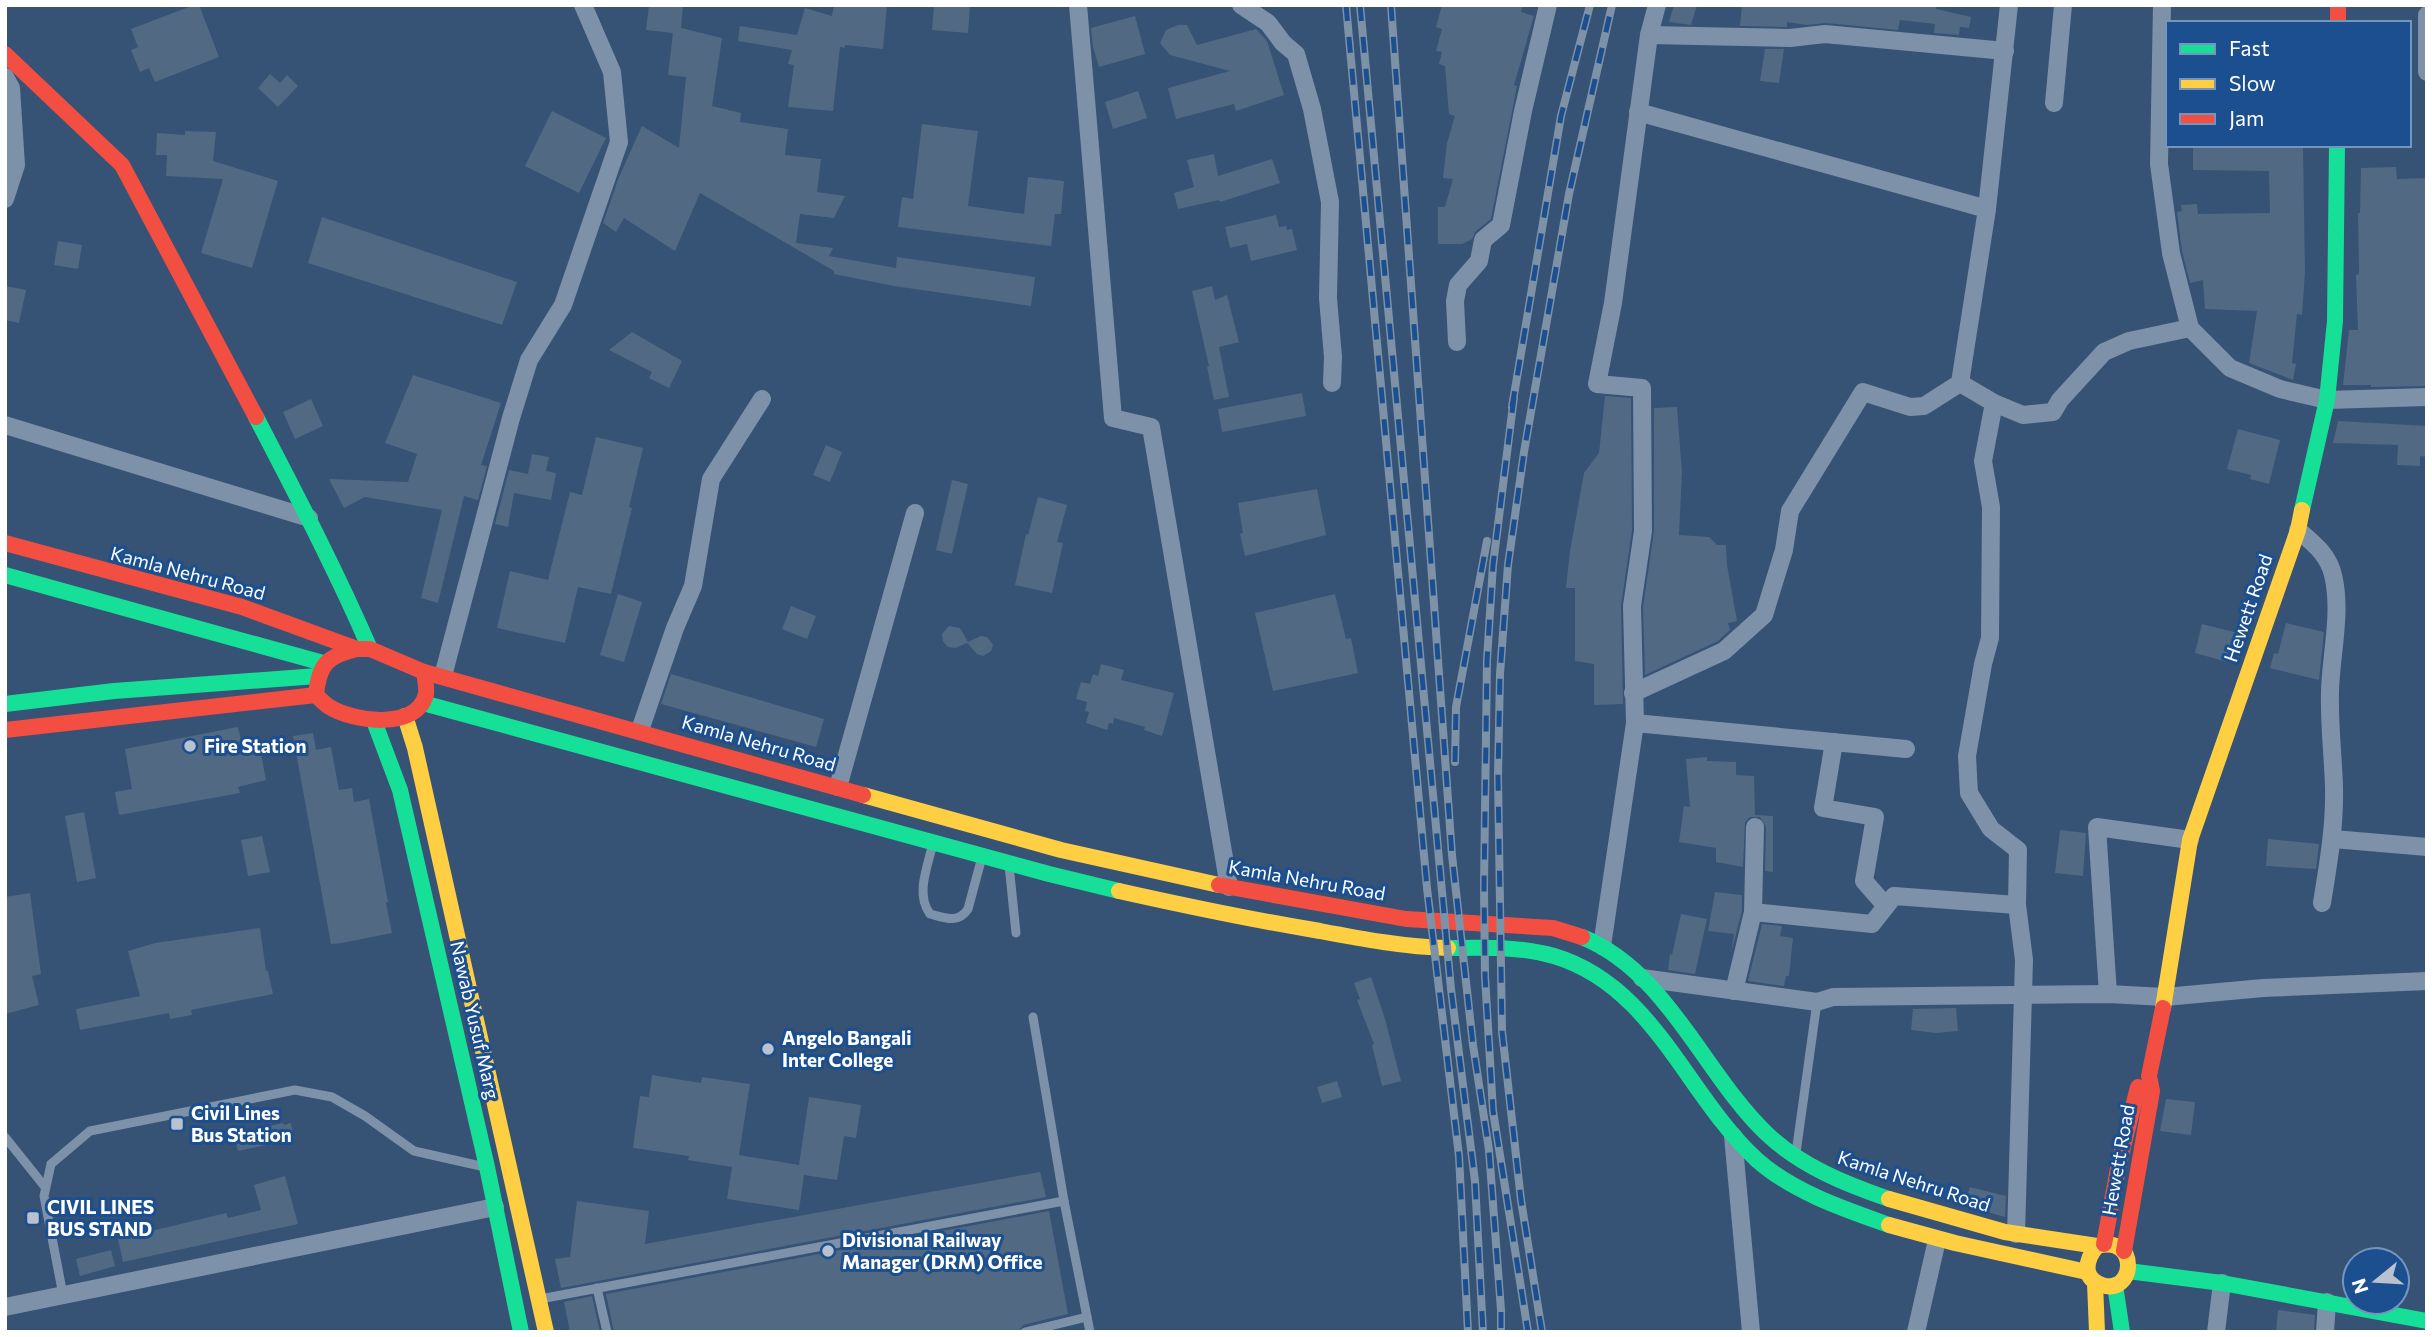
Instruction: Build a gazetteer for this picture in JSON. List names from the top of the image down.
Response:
{
  "streets": {
    "main road": ["Kamla Nehru Road", "Hewett Road", "Nawab Yusuf Marg"]
  },
  "crossings": [
    ["Kamla Nehru Road", "Hewett Road"],
    ["Kamla Nehru Road", "Nawab Yusuf Marg"]
  ],
  "places": {
    "other": ["Fire Station", "Angelo Bangali Inter College", "Divisional Railway Manager (DRM) Office"],
    "transit": ["Civil Lines Bus Station", "CIVIL LINES BUS STAND"]
  },
  "legend": ["Fast", "Slow", "Jam"],
  "north": "left"
}
